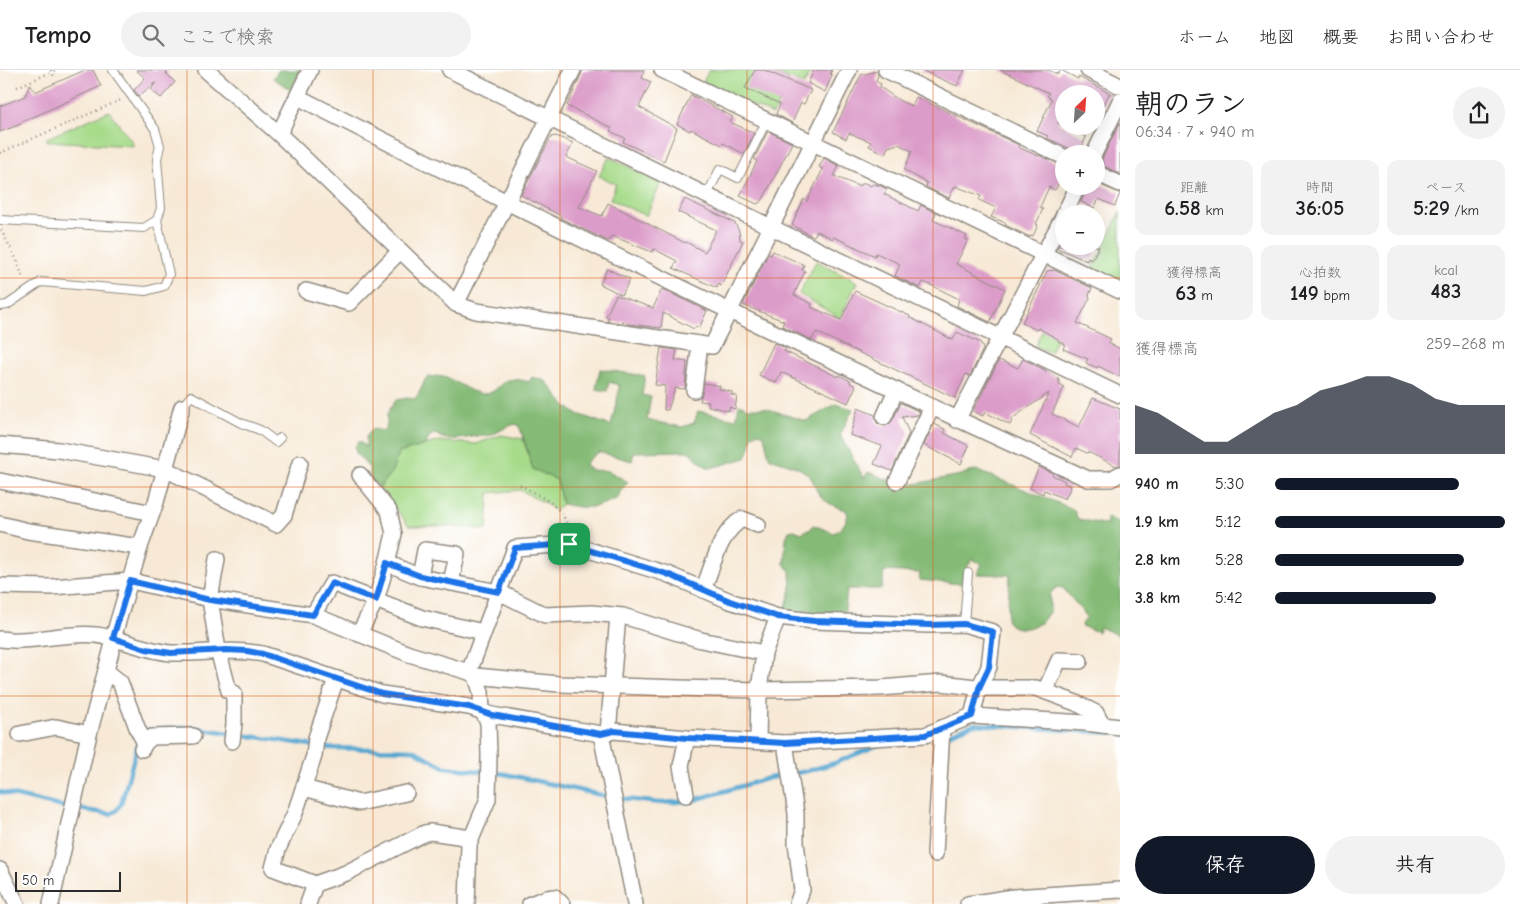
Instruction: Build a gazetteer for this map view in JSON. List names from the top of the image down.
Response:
{
  "scale_bar": "50 m",
  "north": "top right",
  "page": {
    "header": "Tempo",
    "search": "ここで検索",
    "nav": [
      "ホーム",
      "地図",
      "概要",
      "お問い合わせ"
    ],
    "heading": ["朝のラン", "06:34 · 7 × 940 m"],
    "map_buttons": ["+", "−"],
    "stats": [
      ["距離", "6.58 km"],
      ["時間", "36:05"],
      ["ペース", "5:29 /km"],
      ["獲得標高", "63 m"],
      ["心拍数", "149 bpm"],
      ["kcal", "483"]
    ],
    "chart": ["獲得標高", "259–268 m"],
    "list": [
      {
        "name": "940 m",
        "note": "5:30"
      },
      {
        "name": "1.9 km",
        "note": "5:12"
      },
      {
        "name": "2.8 km",
        "note": "5:28"
      },
      {
        "name": "3.8 km",
        "note": "5:42"
      }
    ],
    "buttons": ["保存", "共有"],
    "scale": "50 m"
  }
}
